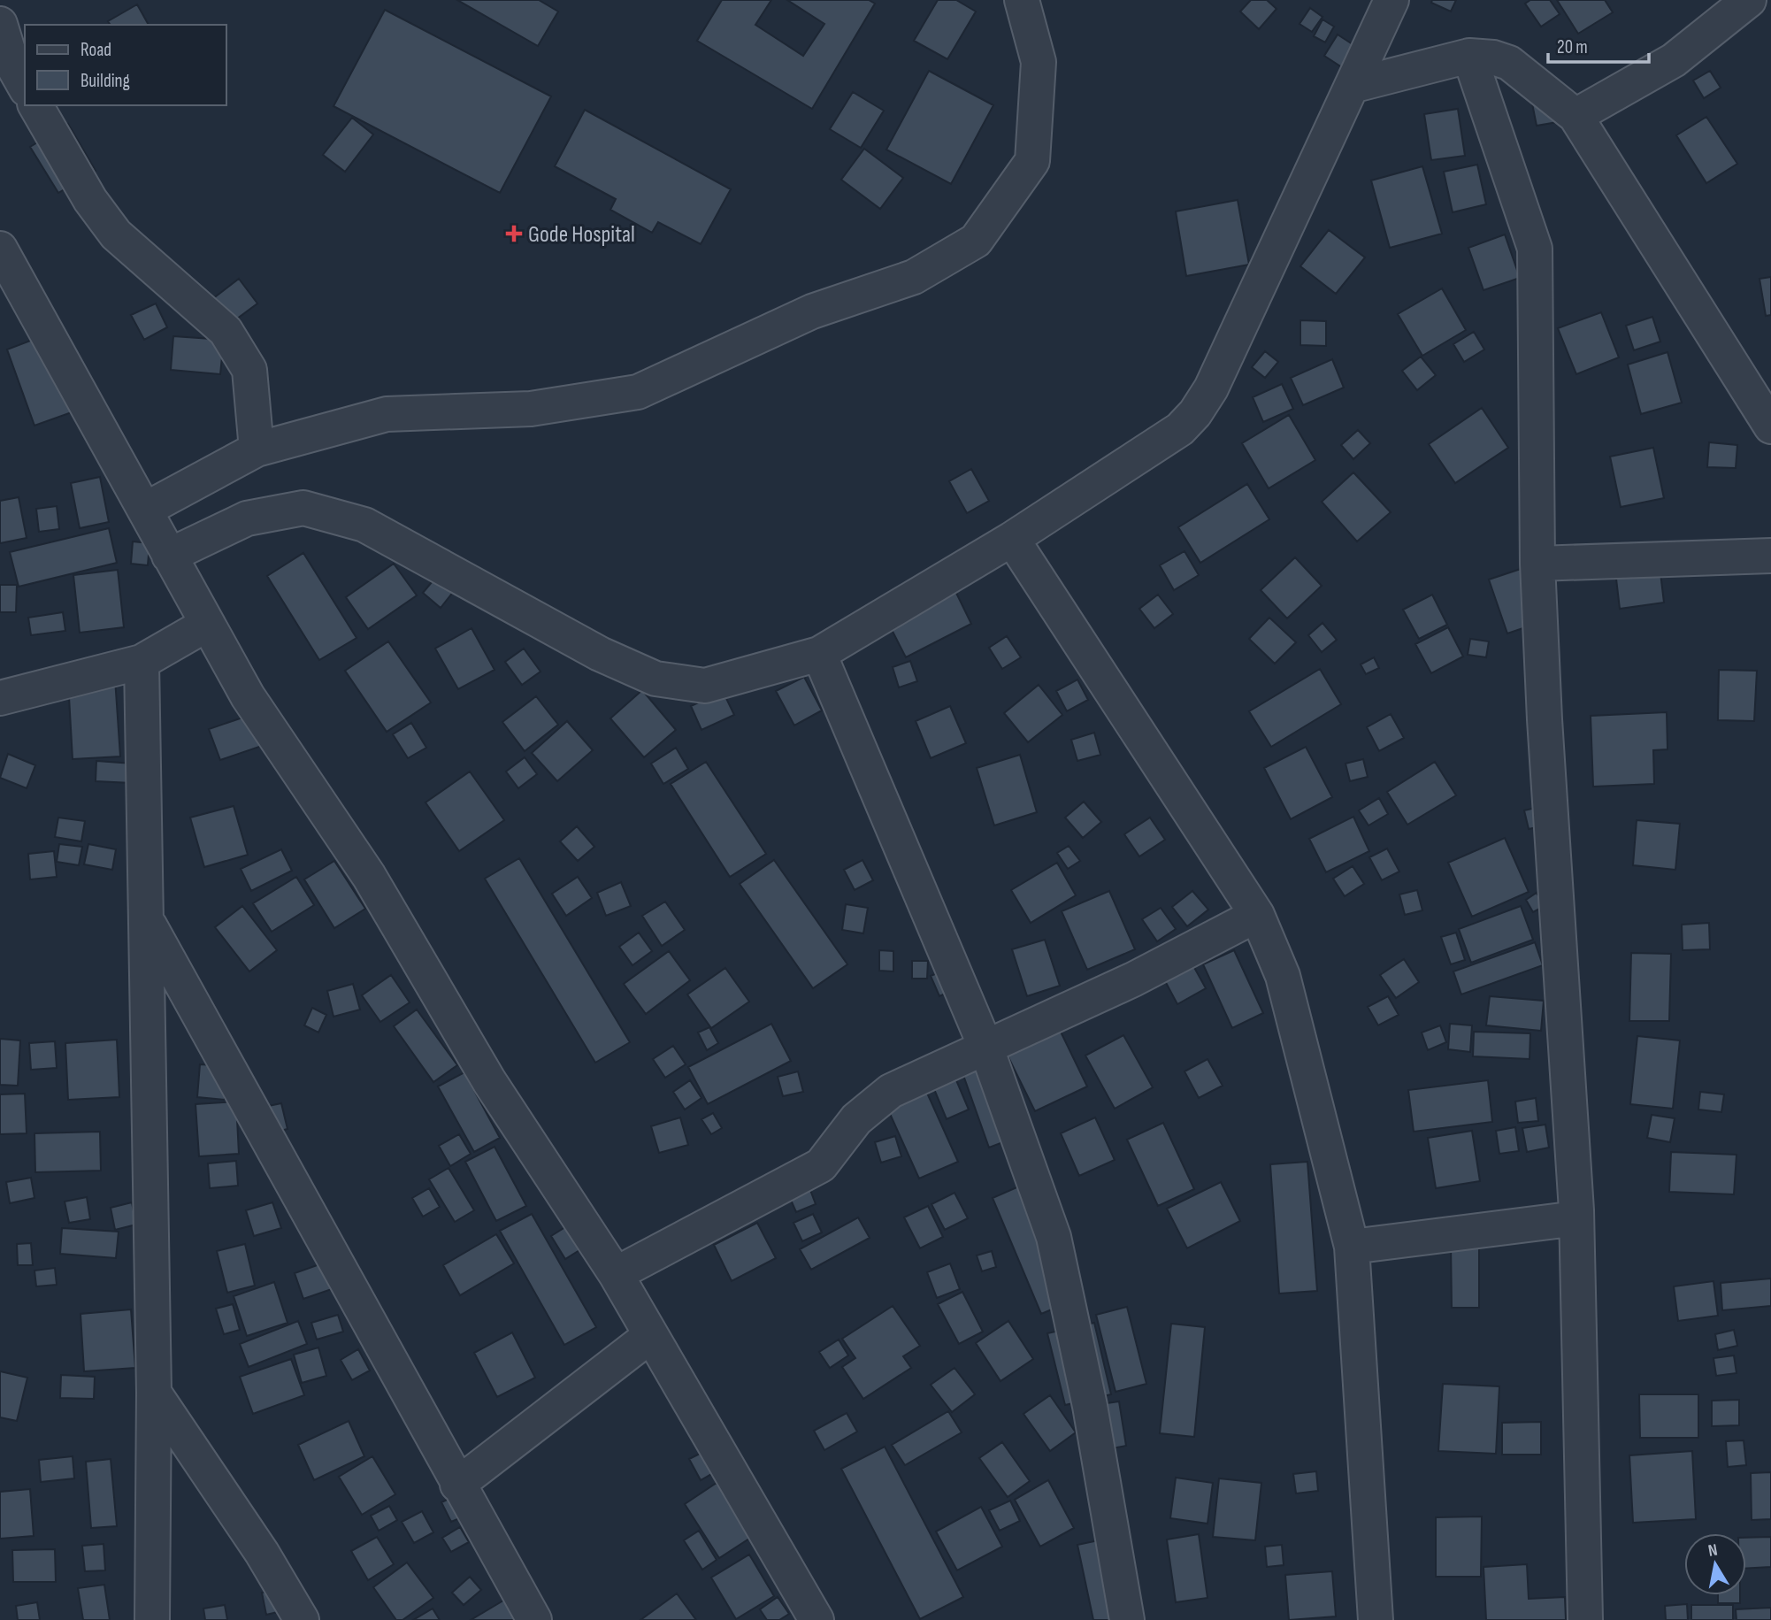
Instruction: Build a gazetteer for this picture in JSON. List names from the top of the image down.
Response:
{
  "places": {
    "health": ["Gode Hospital"]
  },
  "legend": ["Road", "Building"],
  "scale_bar": "20 m",
  "north": "top"
}
